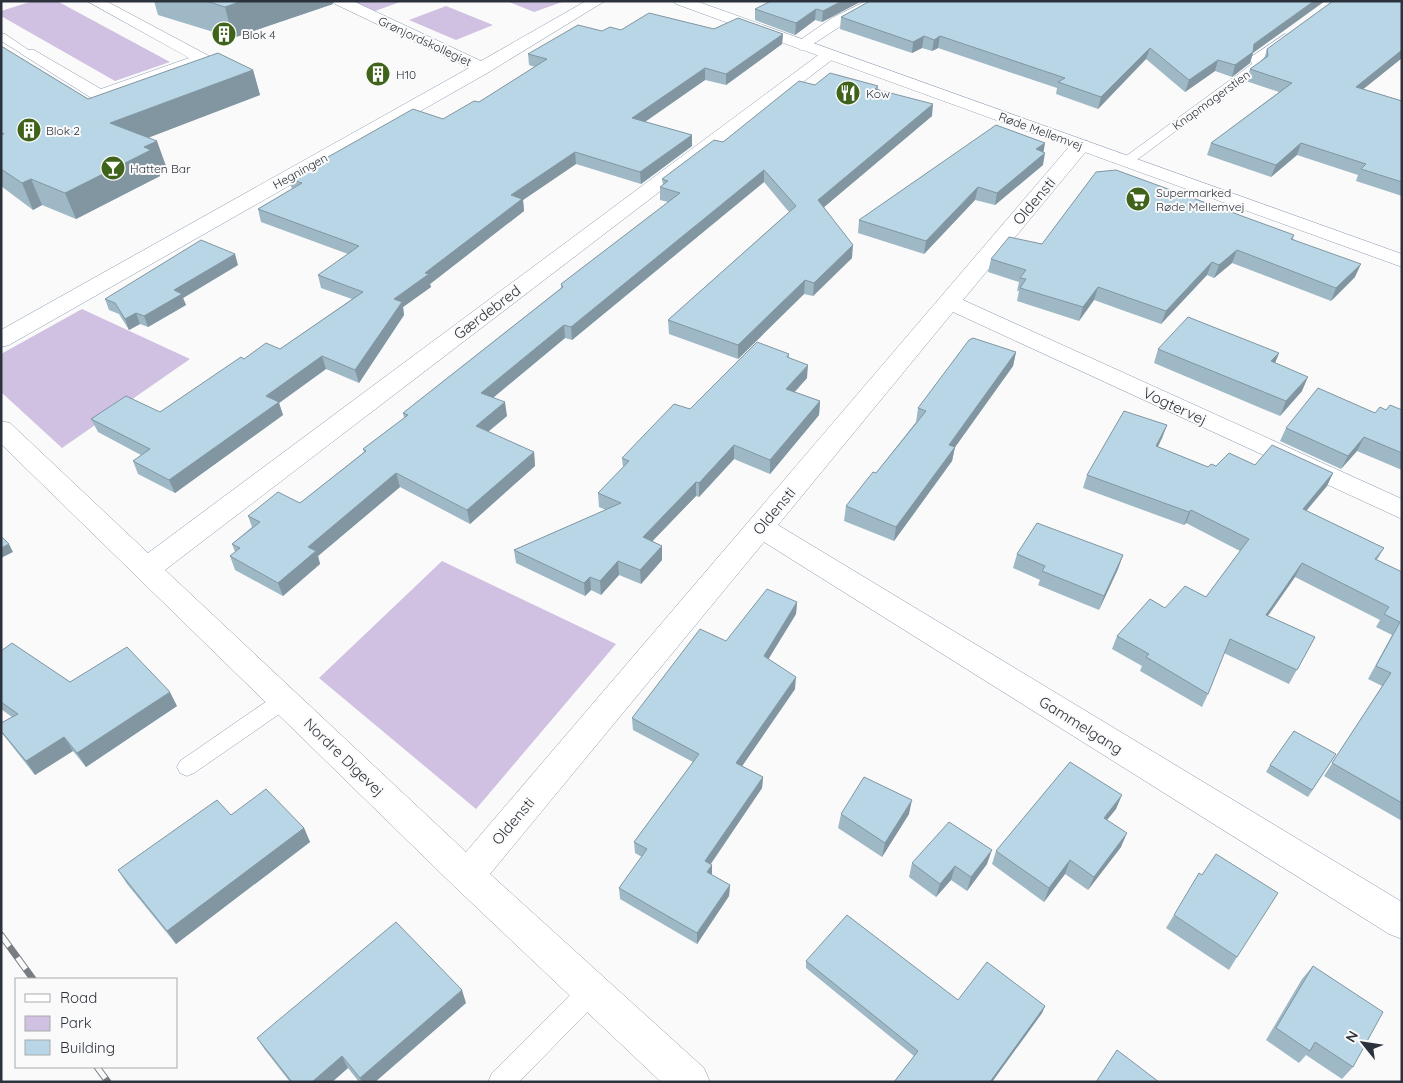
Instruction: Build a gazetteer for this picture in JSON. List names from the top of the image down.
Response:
{
  "streets": {
    "street": [
      "Grønjordskollegiet",
      "Røde Mellemvej",
      "Hegningen",
      "Oldensti",
      "Gærdebred",
      "Vogtervej",
      "Gammelgang",
      "Nordre Digevej"
    ],
    "lane": ["Knapmagerstien"]
  },
  "crossings": [
    ["Grønjordskollegiet", "Hegningen"],
    ["Knapmagerstien", "Røde Mellemvej"],
    ["Røde Mellemvej", "Oldensti"],
    ["Røde Mellemvej", "Gærdebred"],
    ["Oldensti", "Vogtervej"],
    ["Oldensti", "Gammelgang"],
    ["Oldensti", "Nordre Digevej"],
    ["Gærdebred", "Nordre Digevej"]
  ],
  "places": {
    "building": ["Blok 4", "H10", "Blok 2"],
    "restaurant": ["Kow"],
    "bar": ["Hatten Bar"],
    "supermarket": ["Supermarked Røde Mellemvej"]
  },
  "legend": ["Road", "Park", "Building"],
  "north": "top left"
}
